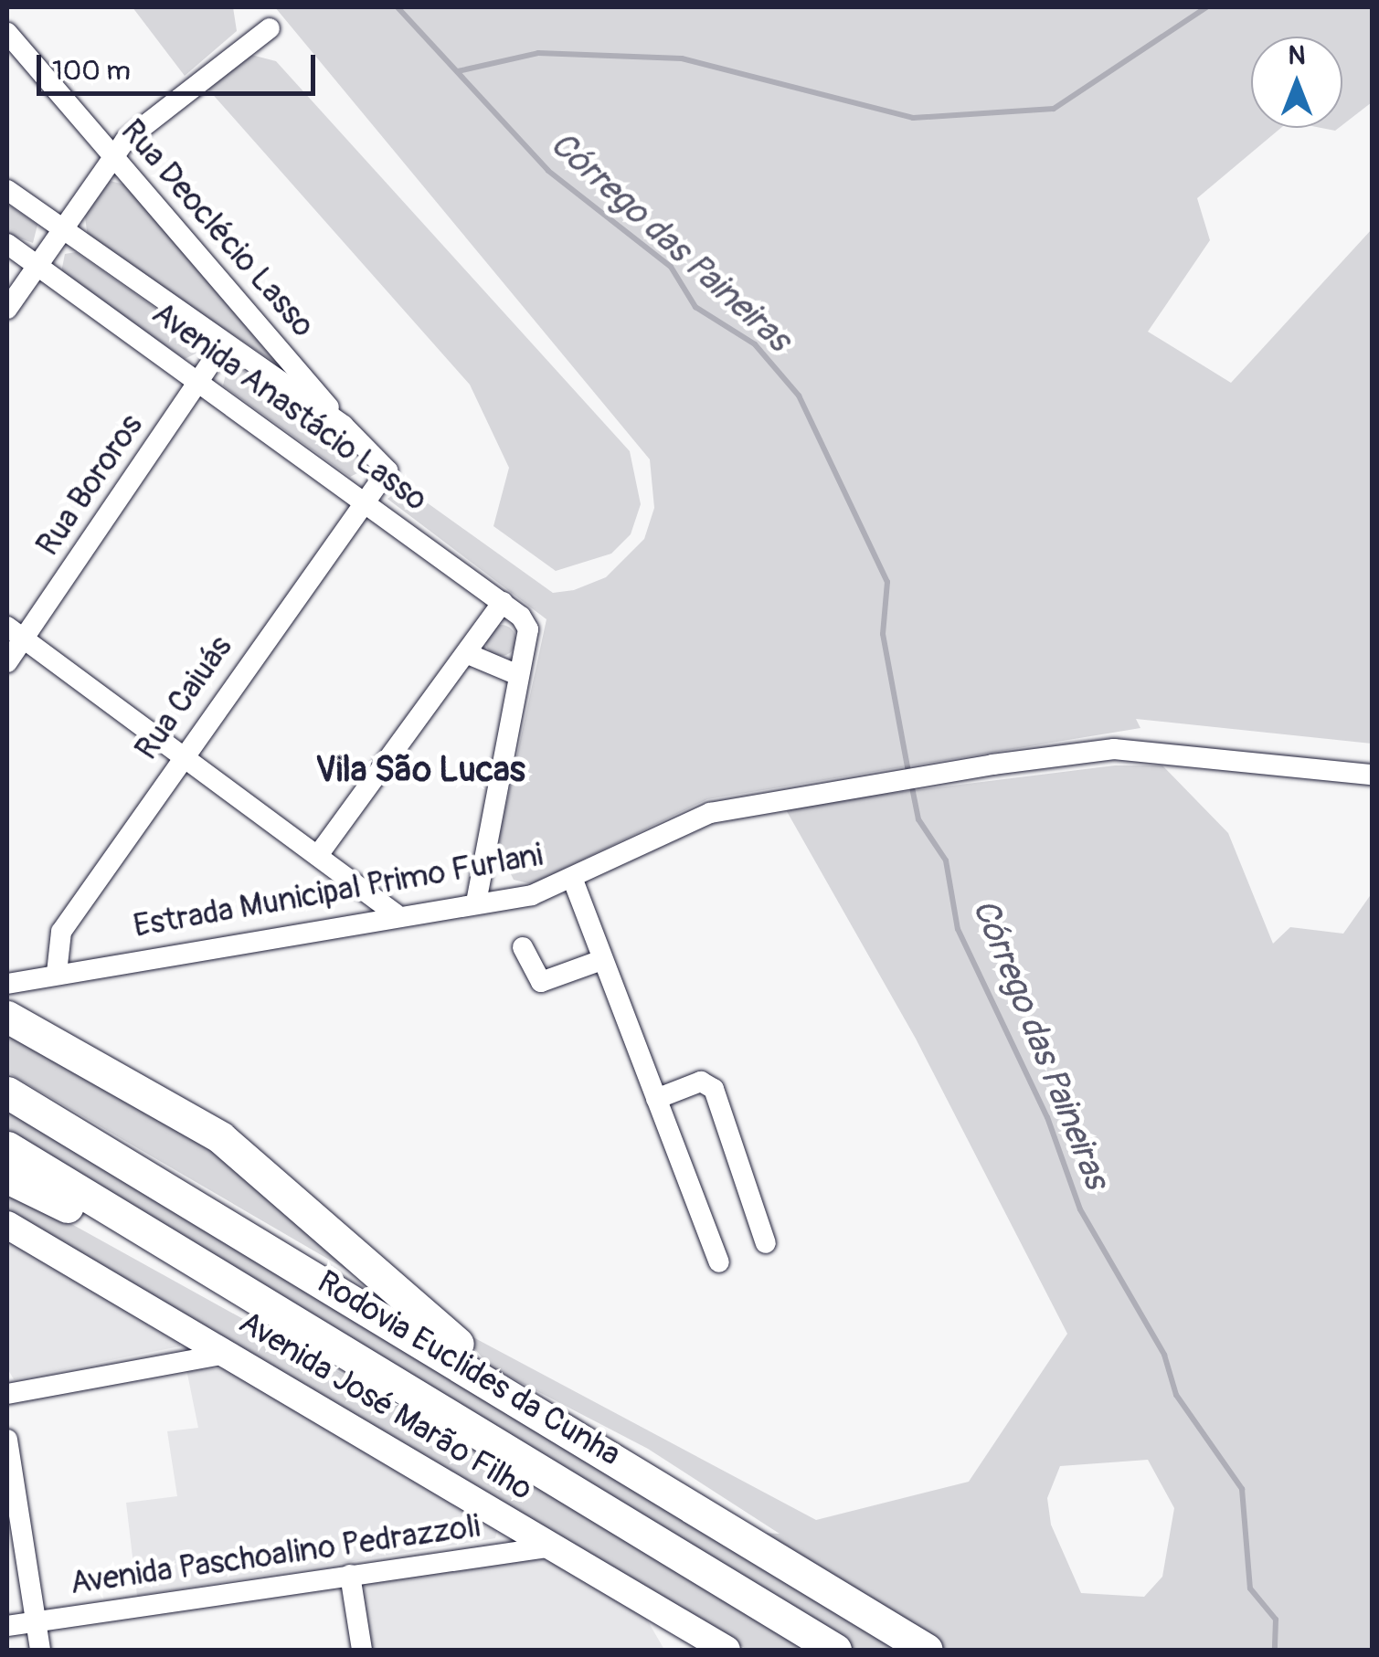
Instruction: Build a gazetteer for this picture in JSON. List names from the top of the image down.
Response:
{
  "streets": {
    "highway": ["Rodovia Euclides da Cunha"],
    "main road": ["Avenida José Marão Filho"],
    "street": [
      "Rua Deoclécio Lasso",
      "Avenida Anastácio Lasso",
      "Rua Bororos",
      "Rua Caiuás",
      "Estrada Municipal Primo Furlani",
      "Avenida Paschoalino Pedrazzoli"
    ]
  },
  "crossings": [
    ["Rua Deoclécio Lasso", "Avenida Anastácio Lasso"],
    ["Avenida Anastácio Lasso", "Rua Bororos"],
    ["Avenida Anastácio Lasso", "Rua Caiuás"],
    ["Rua Caiuás", "Estrada Municipal Primo Furlani"],
    ["Avenida José Marão Filho", "Avenida Paschoalino Pedrazzoli"]
  ],
  "districts": ["Vila São Lucas"],
  "water": ["Córrego das Paineiras"],
  "scale_bar": "100 m",
  "north": "top"
}
